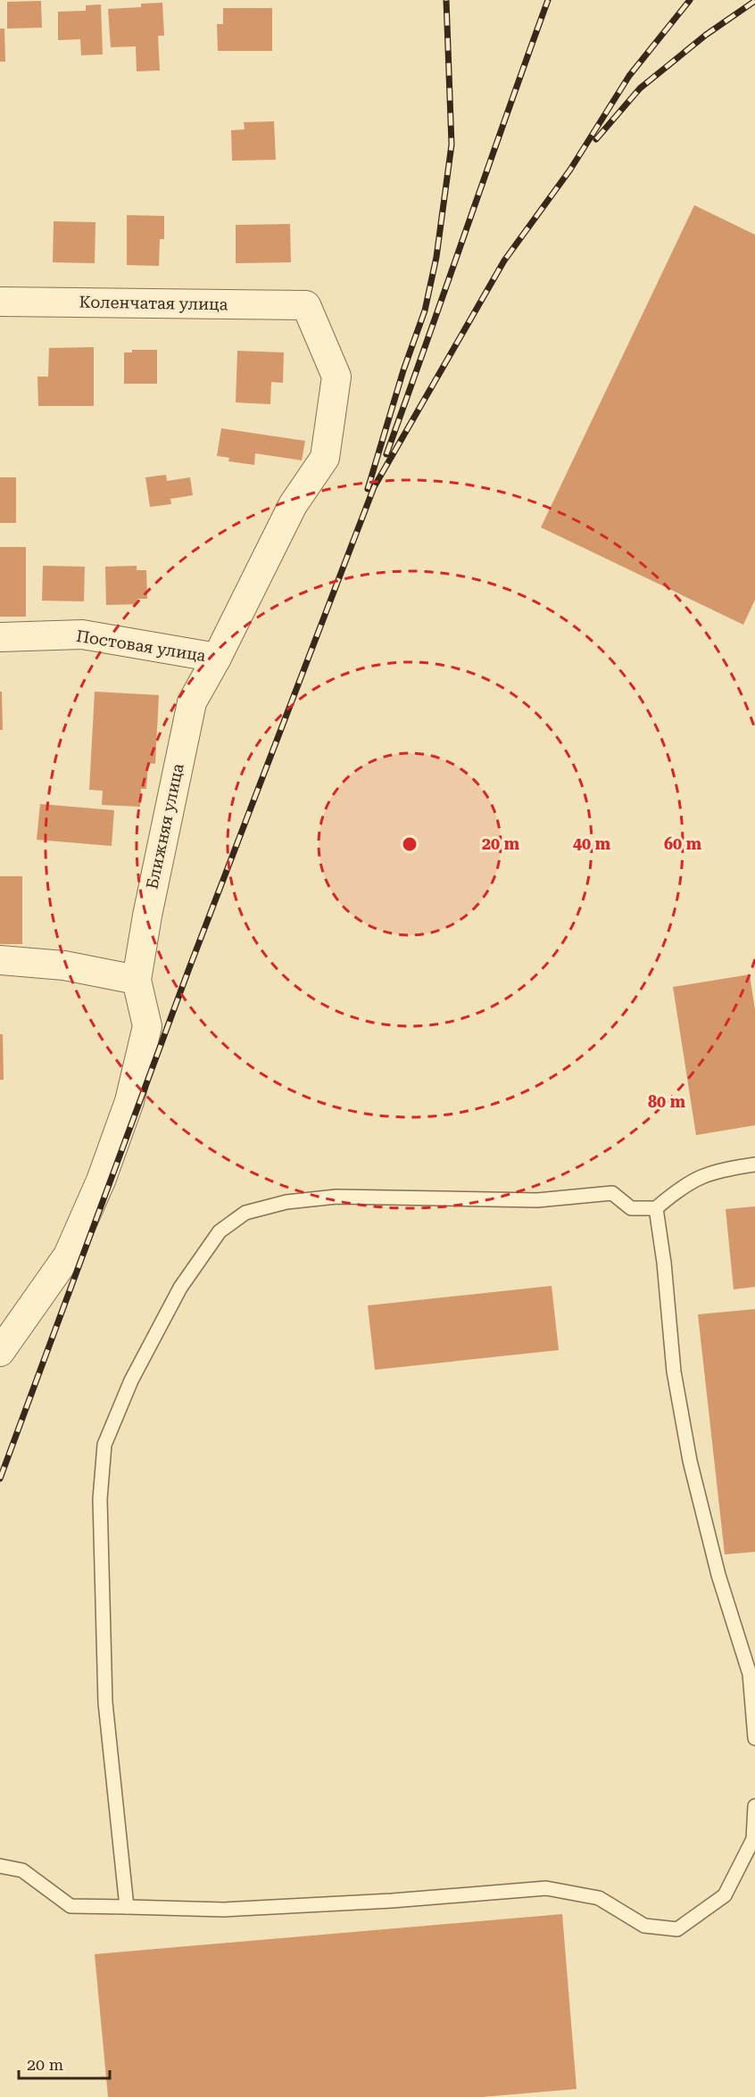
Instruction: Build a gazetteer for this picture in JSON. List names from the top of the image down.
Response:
{
  "streets": {
    "street": ["Коленчатая улица", "Постовая улица", "Ближняя улица"]
  },
  "crossings": [
    ["Коленчатая улица", "Ближняя улица"],
    ["Постовая улица", "Ближняя улица"]
  ],
  "scale_bar": "20 m",
  "rings": [
    "20 m",
    "40 m",
    "60 m",
    "80 m"
  ]
}
